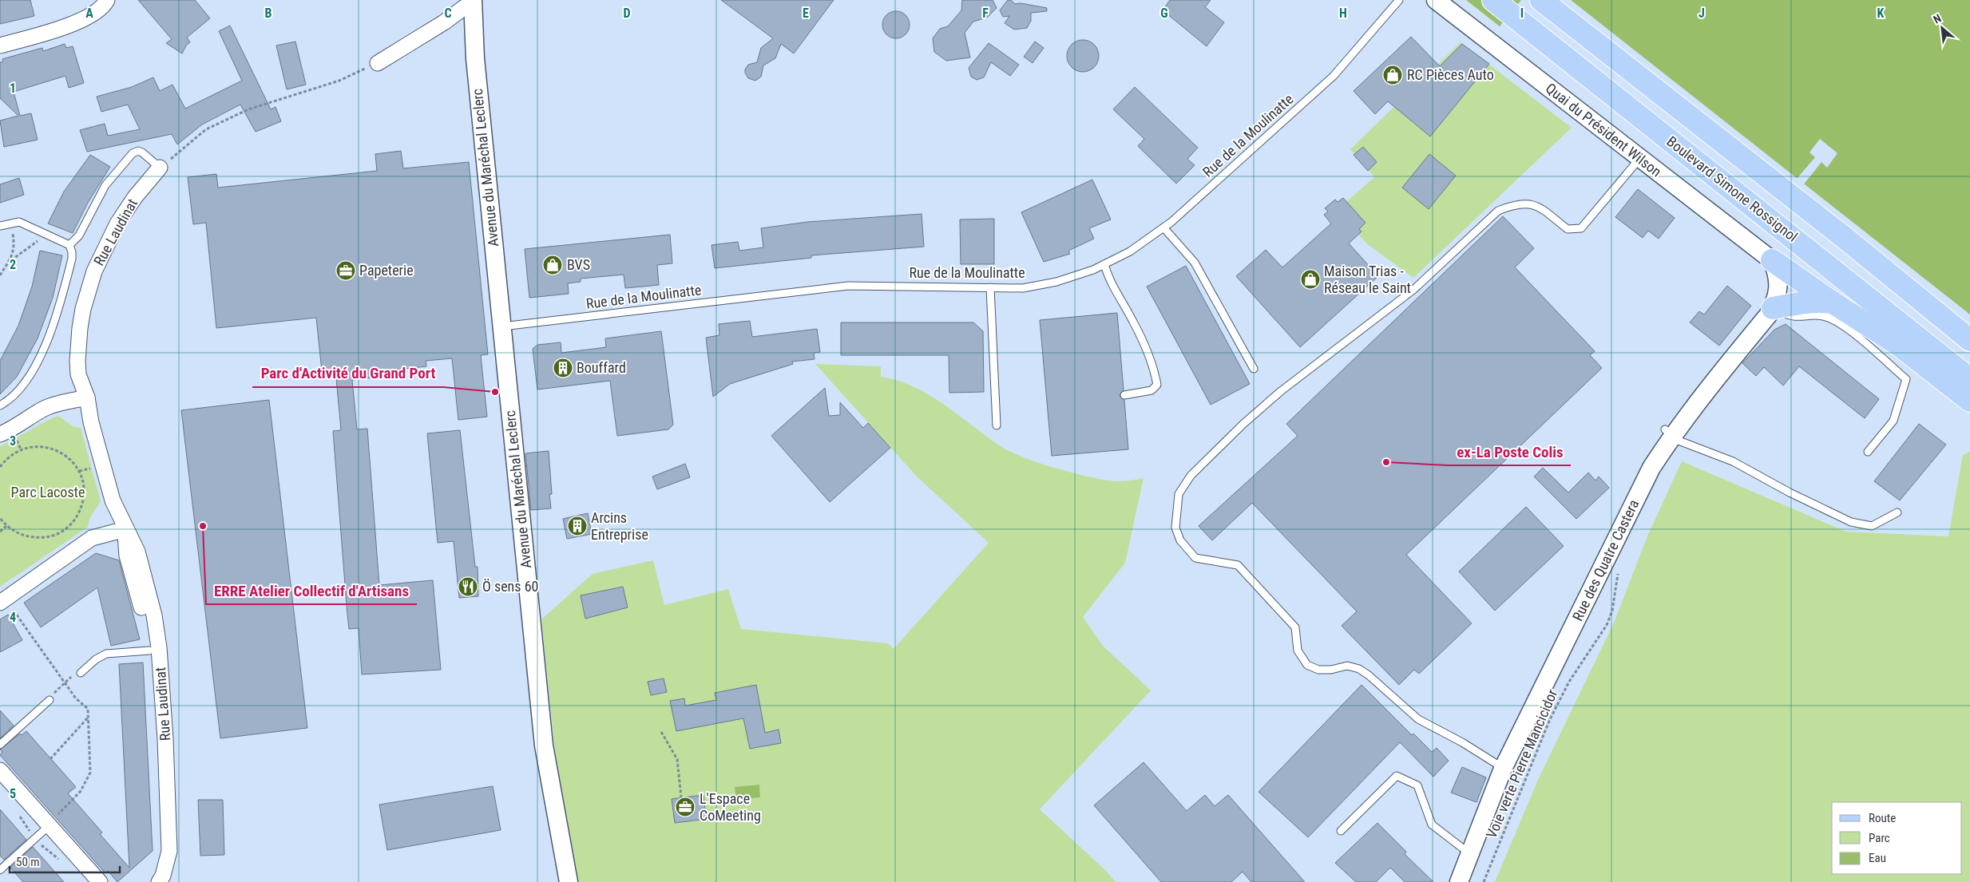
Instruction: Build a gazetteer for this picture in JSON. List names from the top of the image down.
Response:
{
  "streets": {
    "main road": ["Boulevard Simone Rossignol"],
    "street": [
      "Quai du Président Wilson",
      "Avenue du Maréchal Leclerc",
      "Rue Laudinat",
      "Rue des Quatre Castera"
    ],
    "lane": ["Rue de la Moulinatte"],
    "path": ["Voie verte Pierre Mancicidor"]
  },
  "crossings": [
    ["Quai du Président Wilson", "Rue des Quatre Castera"],
    ["Rue de la Moulinatte", "Avenue du Maréchal Leclerc"]
  ],
  "parks": ["Parc Lacoste"],
  "places": {
    "shop": ["RC Pièces Auto", "BVS", "Maison Trias - Réseau le Saint"],
    "office": ["Papeterie", "L'Espace CoMeeting"],
    "building": ["Bouffard", "Arcins Entreprise"],
    "other": ["Parc d'Activité du Grand Port", "ex-La Poste Colis", "ERRE Atelier Collectif d'Artisans"],
    "restaurant": ["Ö sens 60"]
  },
  "legend": ["Route", "Parc", "Eau"],
  "scale_bar": "50 m",
  "north": "top left",
  "grid": {
    "columns": [
      "A",
      "B",
      "C",
      "D",
      "E",
      "F",
      "G",
      "H",
      "I",
      "J",
      "K"
    ],
    "rows": [
      "1",
      "2",
      "3",
      "4",
      "5"
    ]
  }
}
